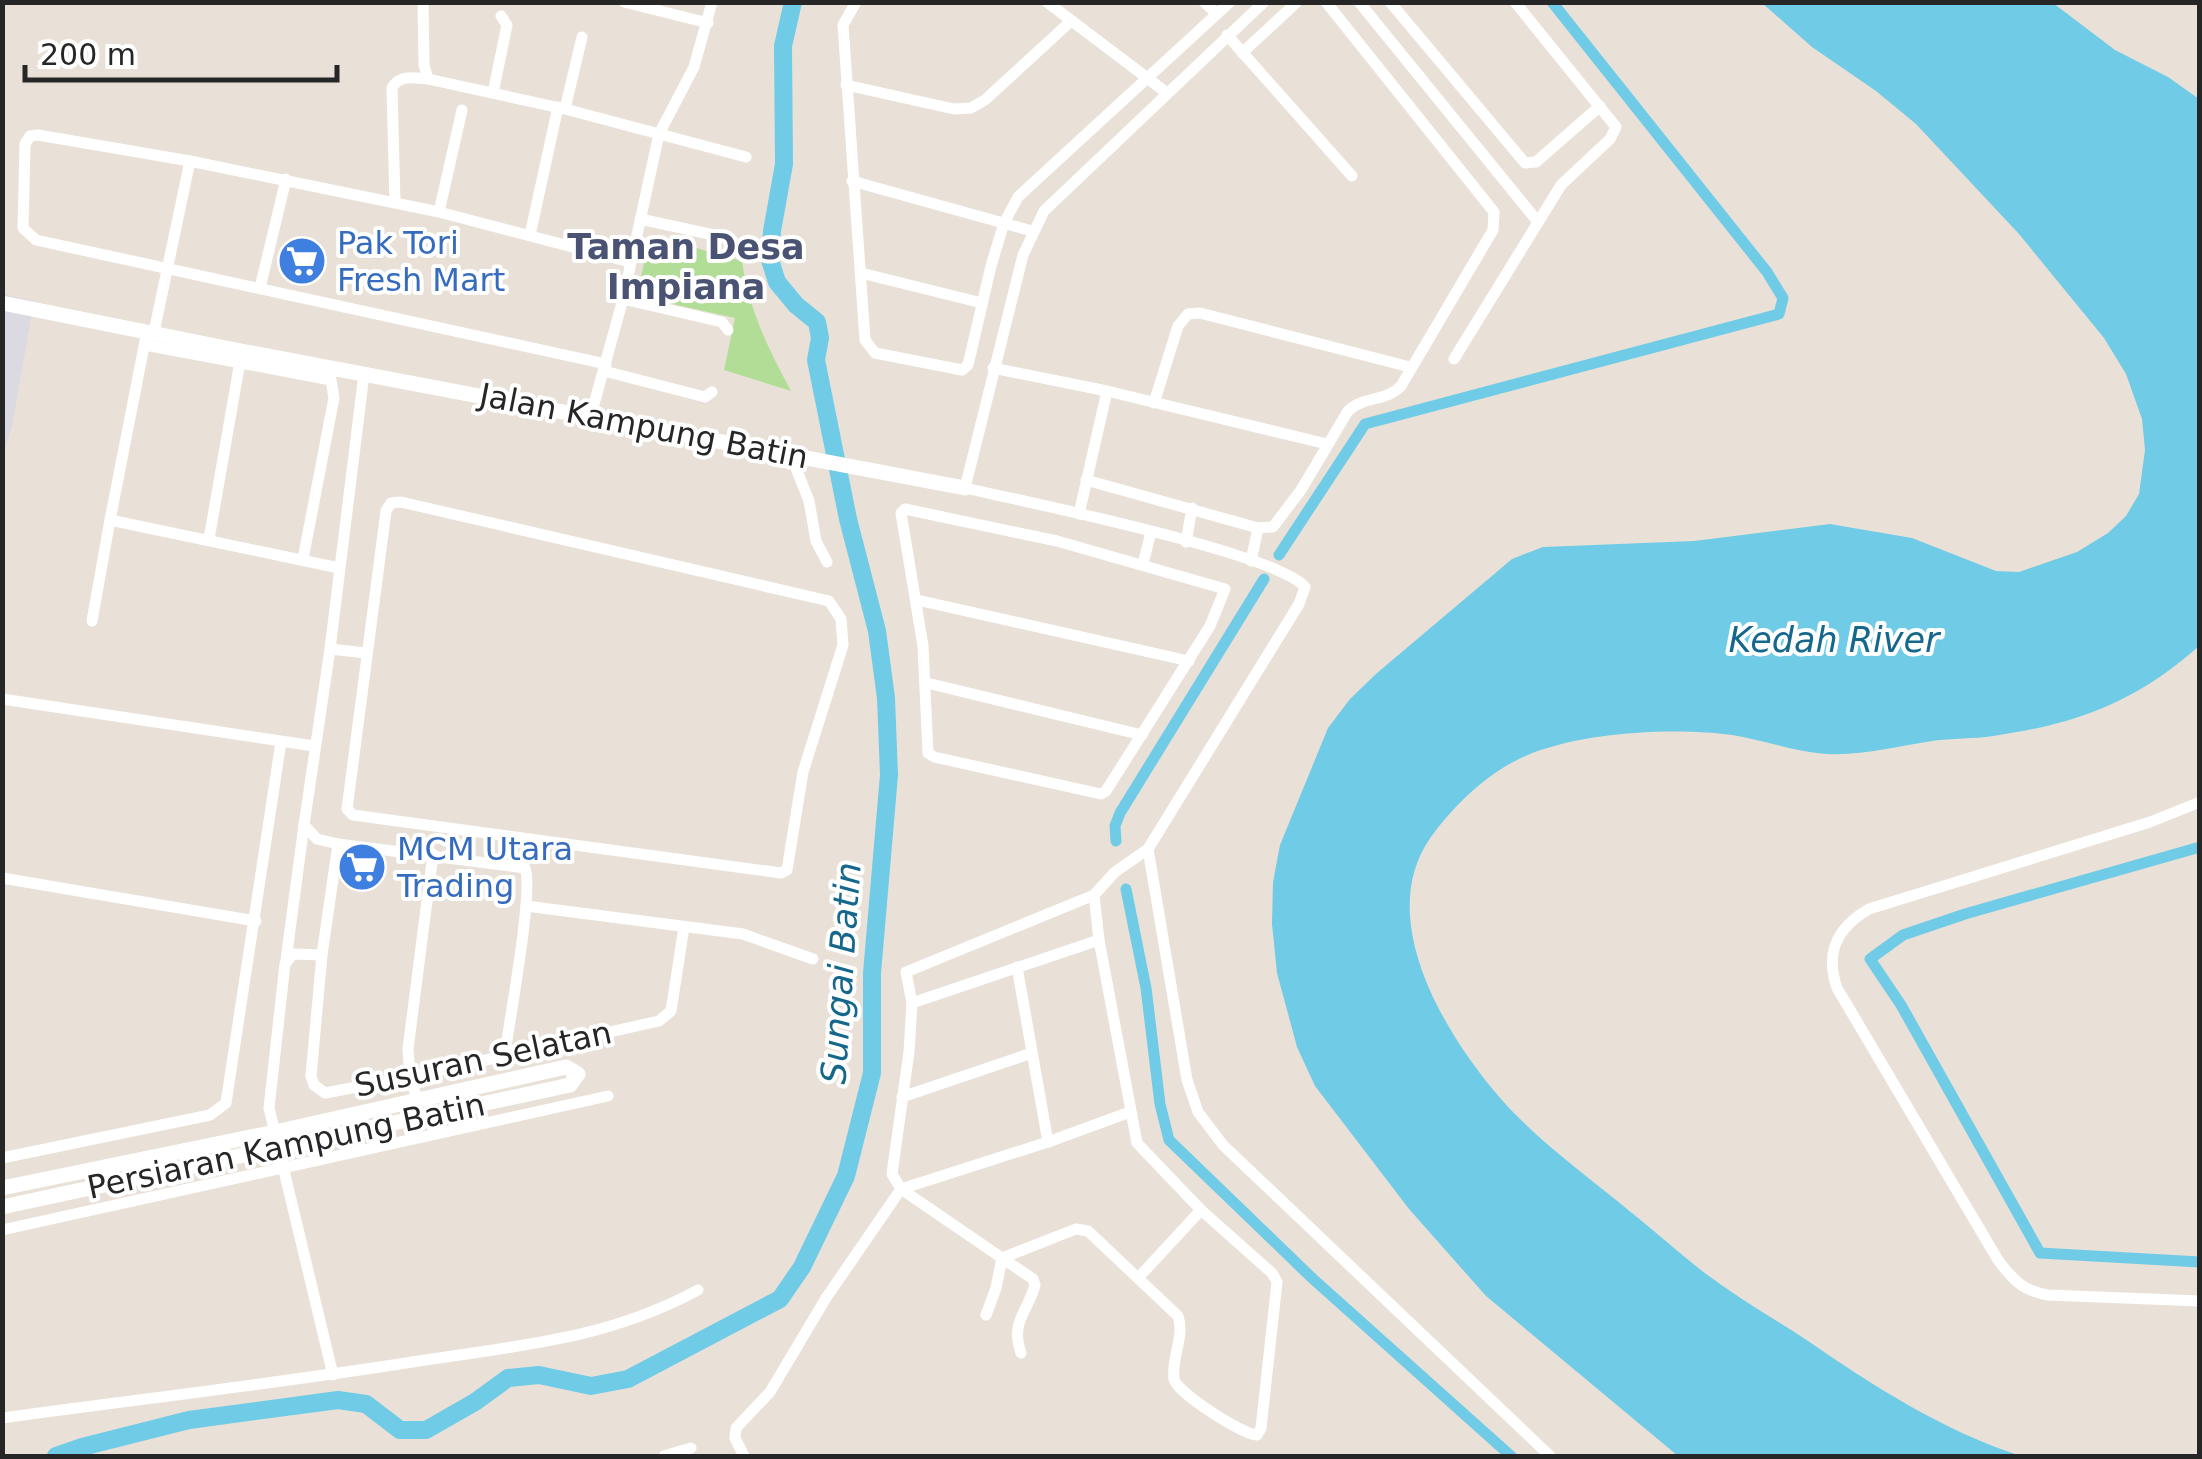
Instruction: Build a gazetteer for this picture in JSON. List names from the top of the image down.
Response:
{
  "streets": {
    "street": ["Jalan Kampung Batin", "Susuran Selatan", "Persiaran Kampung Batin"]
  },
  "districts": ["Taman Desa Impiana"],
  "water": ["Kedah River", "Sungai Batin"],
  "places": {
    "supermarket": ["Pak Tori Fresh Mart", "MCM Utara Trading"]
  },
  "scale_bar": "200 m"
}
